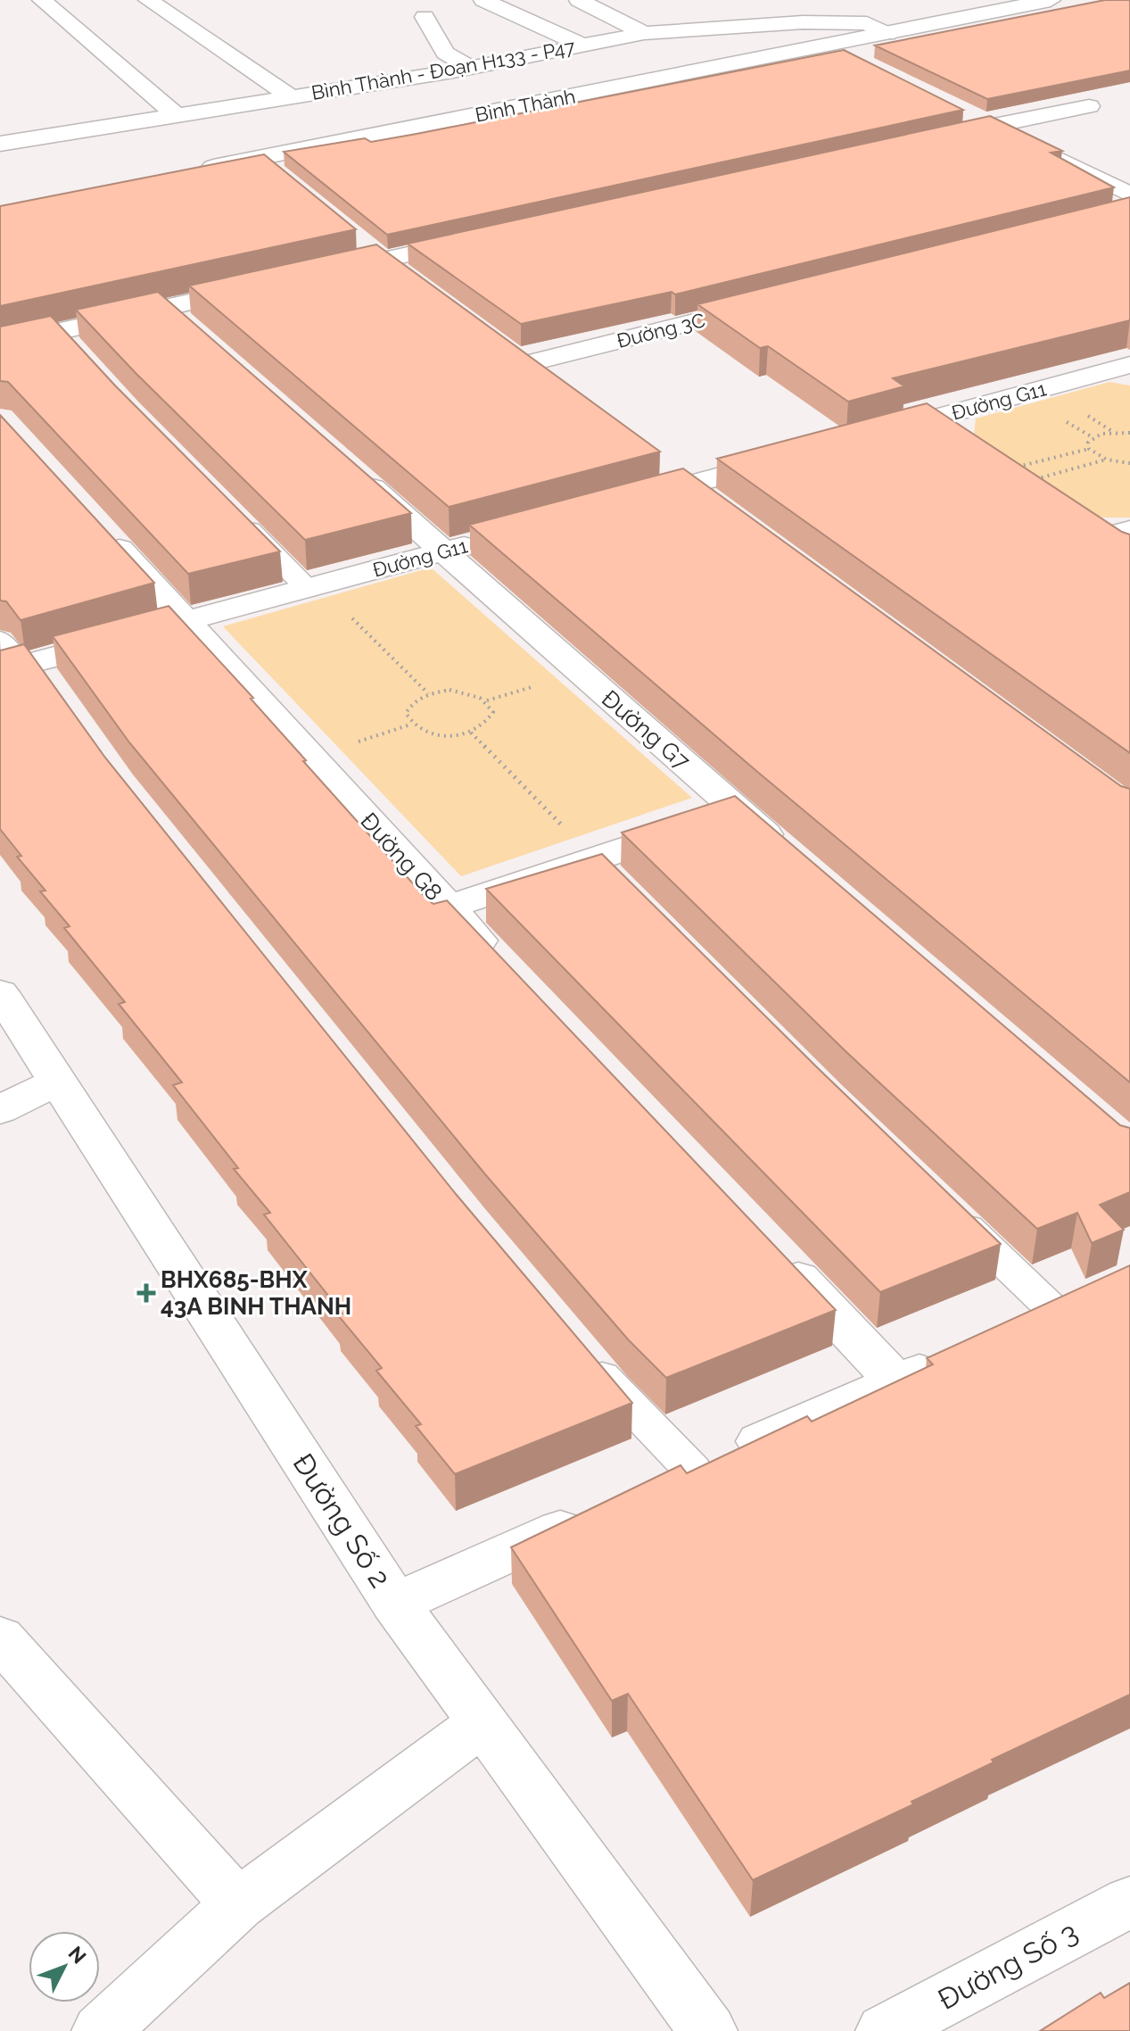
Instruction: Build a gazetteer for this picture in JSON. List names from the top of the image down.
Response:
{
  "streets": {
    "street": [
      "Bình Thành - Đoạn H133 - P47",
      "Bình Thành",
      "Đường 3C",
      "Đường G11",
      "Đường G7",
      "Đường G8",
      "Đường Số 2",
      "Đường Số 3"
    ]
  },
  "crossings": [
    ["Bình Thành - Đoạn H133 - P47", "Bình Thành"],
    ["Đường G11", "Đường G7"],
    ["Đường G11", "Đường G8"]
  ],
  "places": {
    "health": ["BHX685-BHX 43A BINH THANH"]
  },
  "north": "top right"
}
